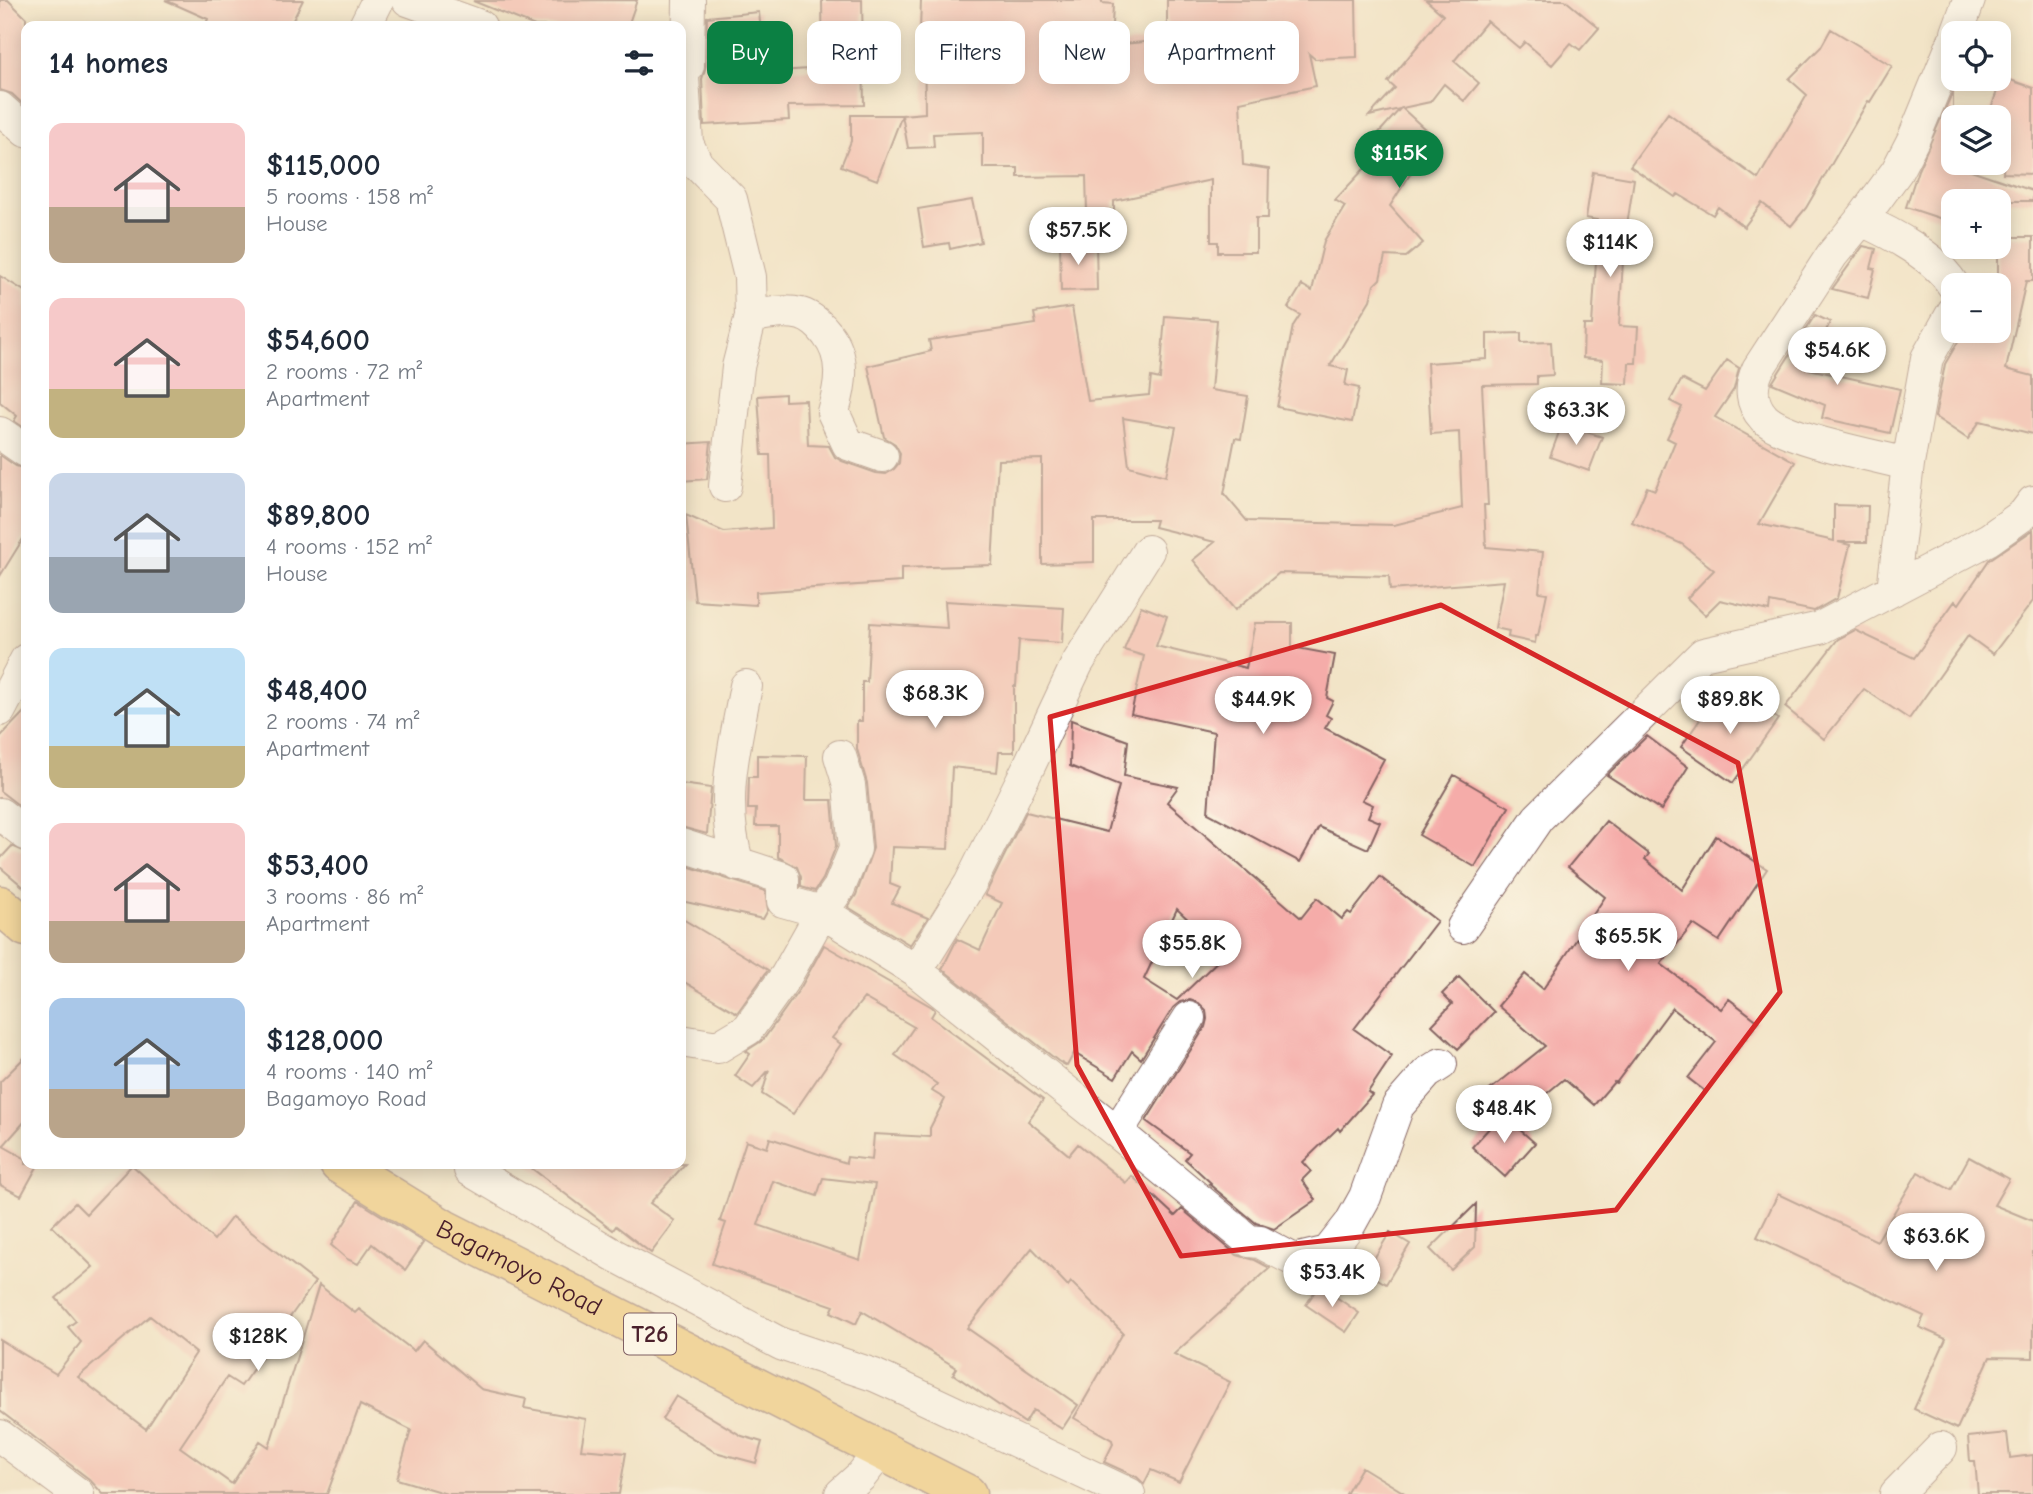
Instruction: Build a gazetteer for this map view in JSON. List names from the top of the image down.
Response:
{
  "streets": {
    "highway": ["Bagamoyo Road", "T26"]
  },
  "page": {
    "map_buttons": ["+", "−"],
    "chip": [
      "Buy",
      "Rent",
      "Filters",
      "New",
      "Apartment"
    ],
    "heading": "14 homes",
    "list": [
      {
        "name": "$115,000",
        "note": "5 rooms · 158 m² · House"
      },
      {
        "name": "$54,600",
        "note": "2 rooms · 72 m² · Apartment"
      },
      {
        "name": "$89,800",
        "note": "4 rooms · 152 m² · House"
      },
      {
        "name": "$48,400",
        "note": "2 rooms · 74 m² · Apartment"
      },
      {
        "name": "$53,400",
        "note": "3 rooms · 86 m² · Apartment"
      },
      {
        "name": "$128,000",
        "note": "4 rooms · 140 m² · Bagamoyo Road"
      }
    ],
    "price": [
      "$115K",
      "$57.5K",
      "$114K",
      "$54.6K",
      "$63.3K",
      "$68.3K",
      "$44.9K",
      "$89.8K",
      "$65.5K",
      "$55.8K",
      "$48.4K",
      "$63.6K",
      "$53.4K",
      "$128K"
    ]
  }
}
